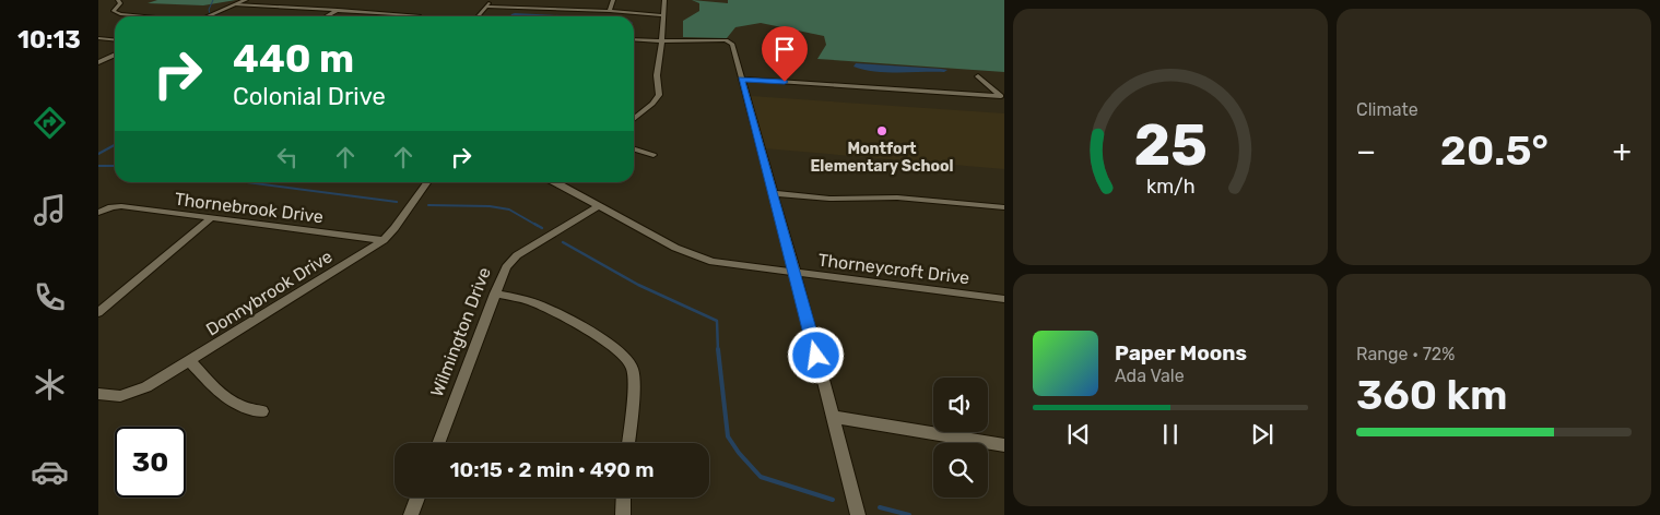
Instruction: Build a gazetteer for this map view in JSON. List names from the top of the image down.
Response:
{
  "streets": {
    "street": [
      "Thornebrook Drive",
      "Thorneycroft Drive",
      "Donnybrook Drive",
      "Wilmington Drive"
    ]
  },
  "crossings": [
    ["Thornebrook Drive", "Donnybrook Drive"],
    ["Thorneycroft Drive", "Wilmington Drive"]
  ],
  "places": ["Montfort Elementary School"],
  "page": {
    "tabs": "10:13",
    "tile": [
      "Climate",
      ["Range · 72%", "360 km"]
    ],
    "turn": ["440 m", "Colonial Drive"],
    "heat": ["−", "20.5°", "+"],
    "song": ["Paper Moons", "Ada Vale"],
    "limit": "30",
    "trip": "10:15 · 2 min · 490 m",
    "gauge": ["25", "km/h"]
  }
}
